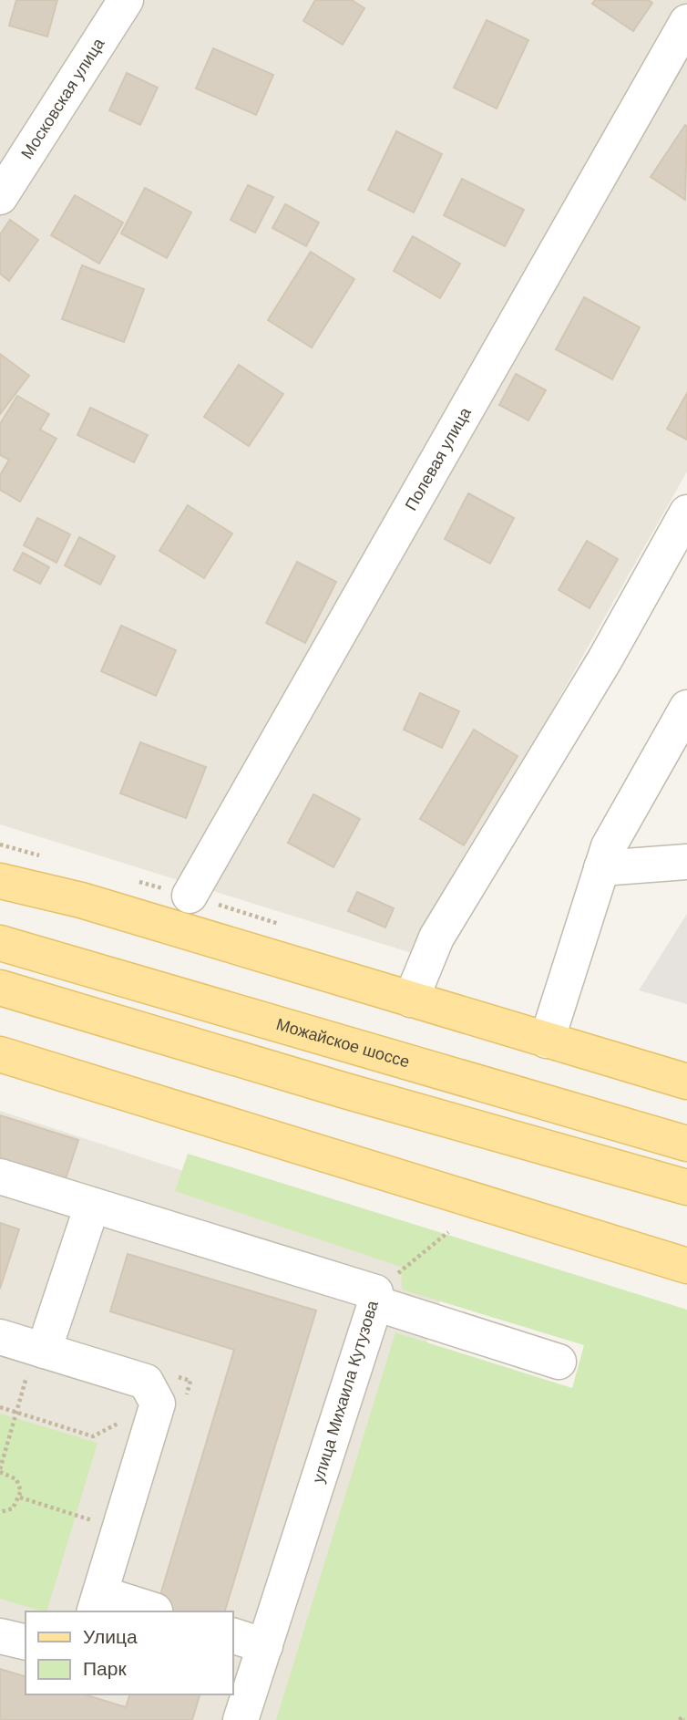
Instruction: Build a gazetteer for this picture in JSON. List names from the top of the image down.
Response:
{
  "streets": {
    "main road": ["Можайское шоссе"],
    "street": ["Московская улица", "Полевая улица", "улица Михаила Кутузова"]
  },
  "legend": ["Улица", "Парк"]
}
